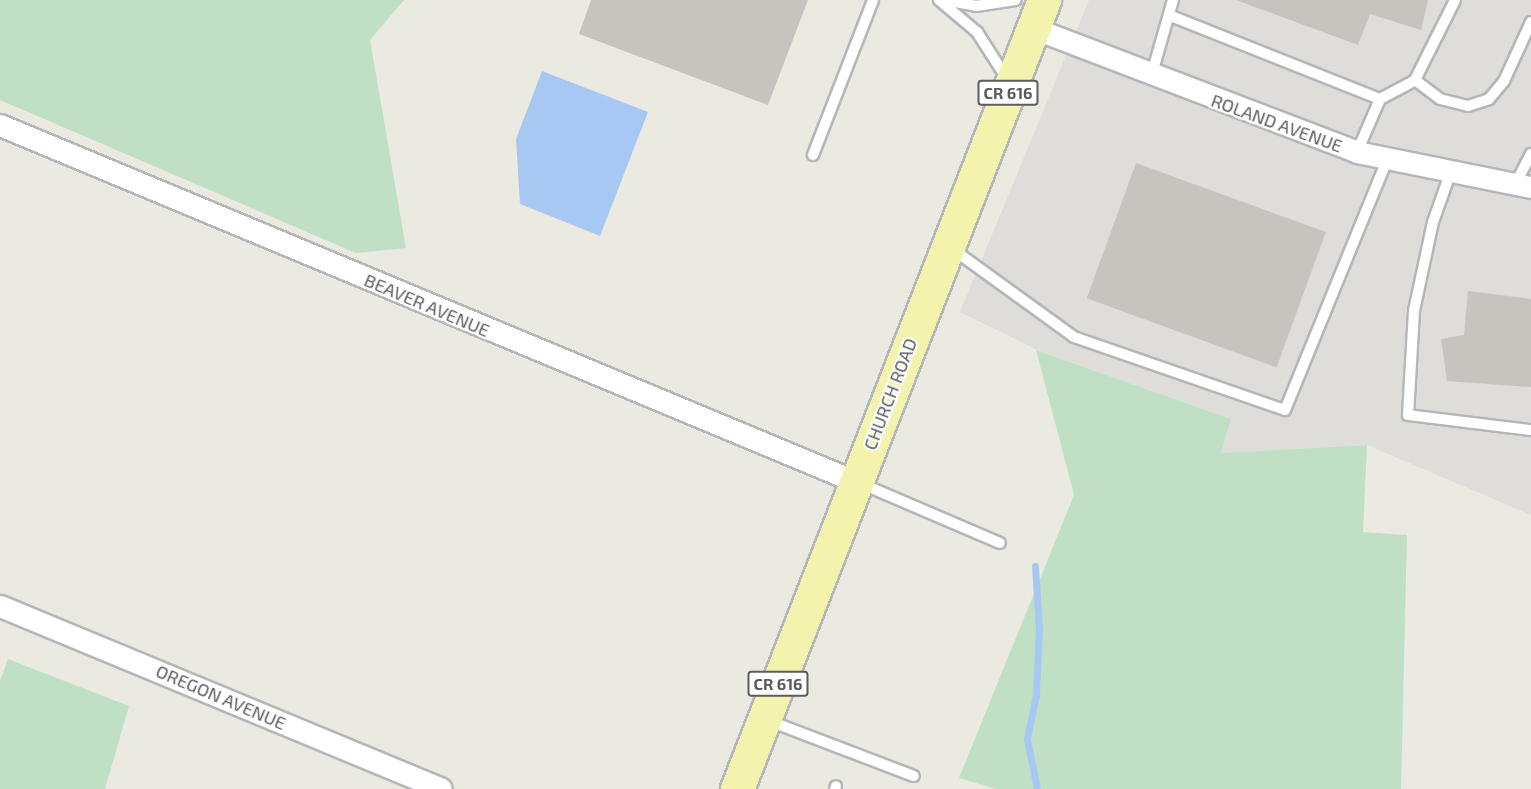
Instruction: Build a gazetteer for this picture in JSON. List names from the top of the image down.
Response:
{
  "streets": {
    "main road": ["CR 616", "CHURCH ROAD"],
    "street": ["ROLAND AVENUE", "BEAVER AVENUE", "OREGON AVENUE"]
  },
  "crossings": [
    ["ROLAND AVENUE", "CHURCH ROAD"],
    ["BEAVER AVENUE", "CHURCH ROAD"]
  ]
}
